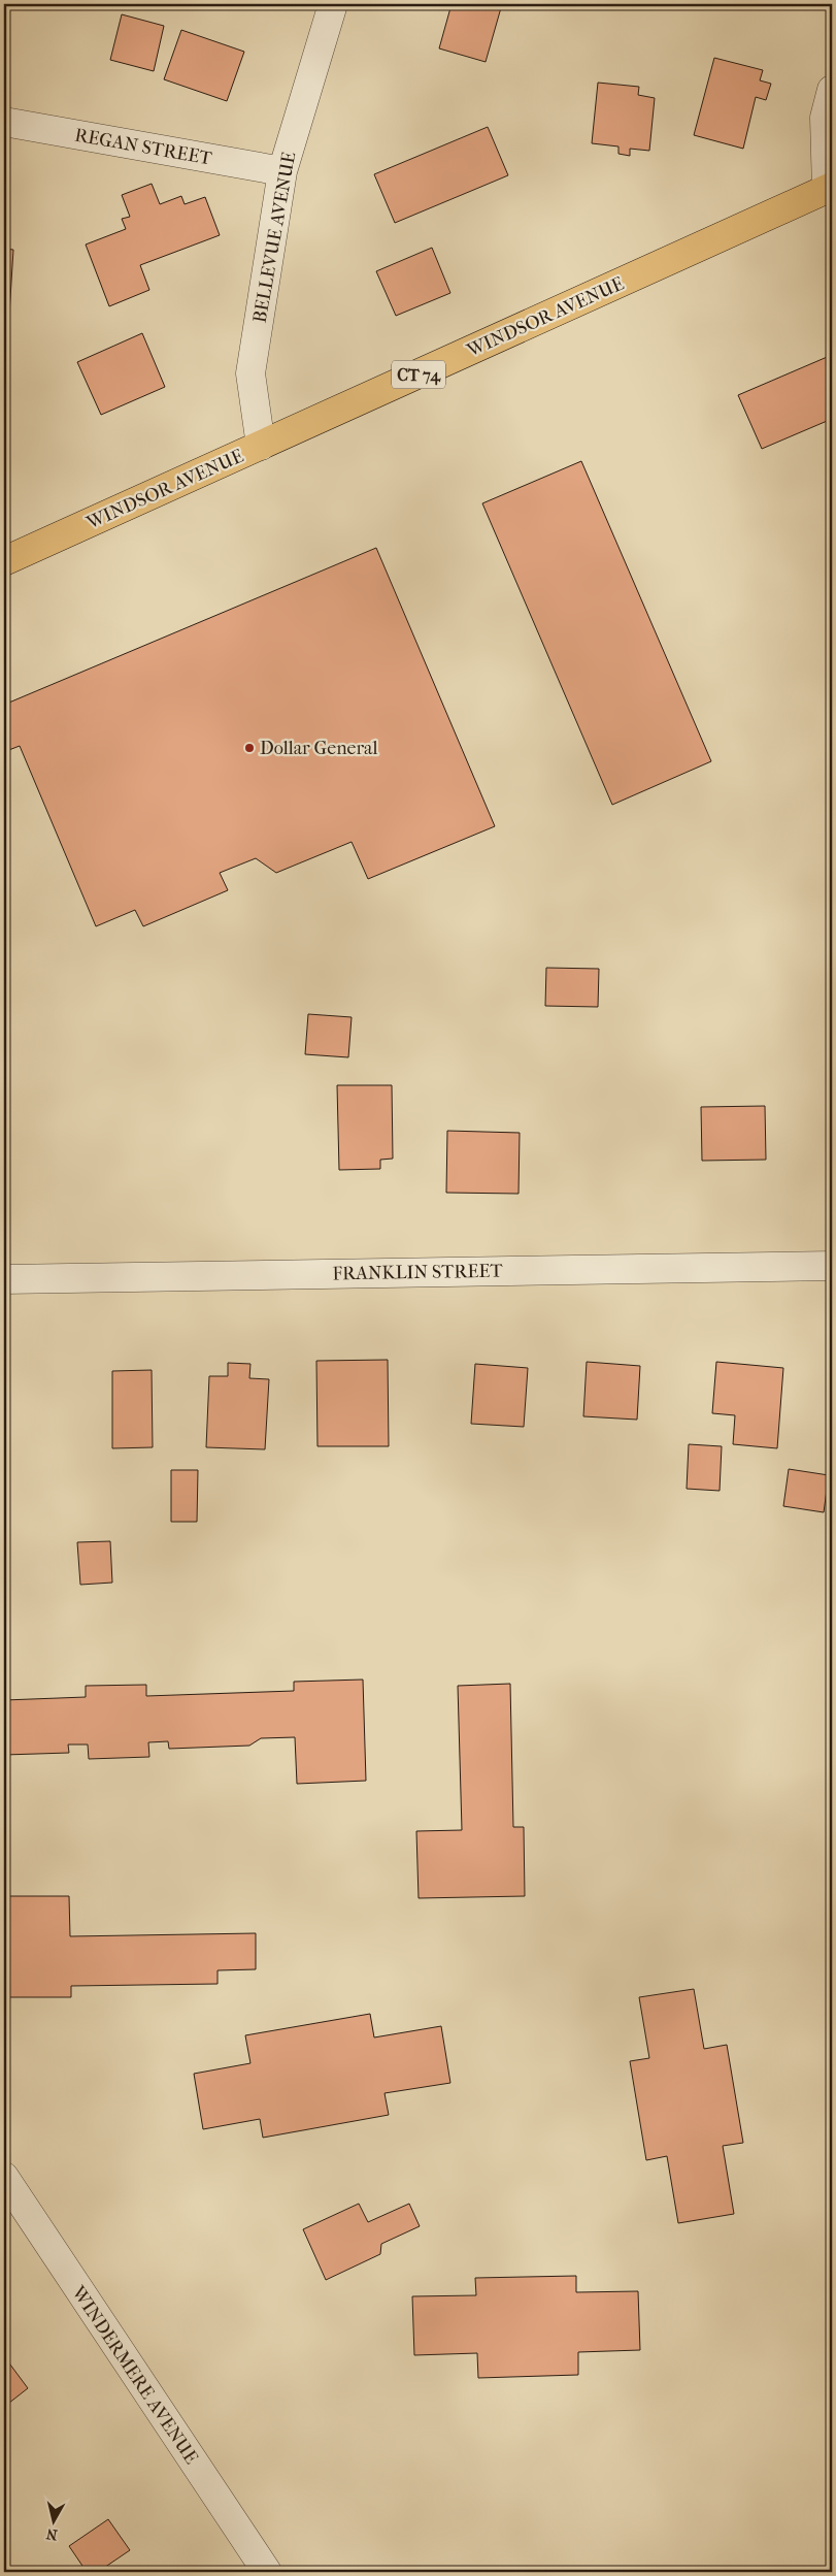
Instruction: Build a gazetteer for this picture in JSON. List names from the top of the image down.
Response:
{
  "streets": {
    "main road": ["WINDSOR AVENUE", "CT 74"],
    "street": [
      "REGAN STREET",
      "BELLEVUE AVENUE",
      "FRANKLIN STREET",
      "WINDERMERE AVENUE"
    ]
  },
  "crossings": [
    ["REGAN STREET", "BELLEVUE AVENUE"],
    ["BELLEVUE AVENUE", "WINDSOR AVENUE"]
  ],
  "places": ["Dollar General"],
  "north": "bottom"
}
